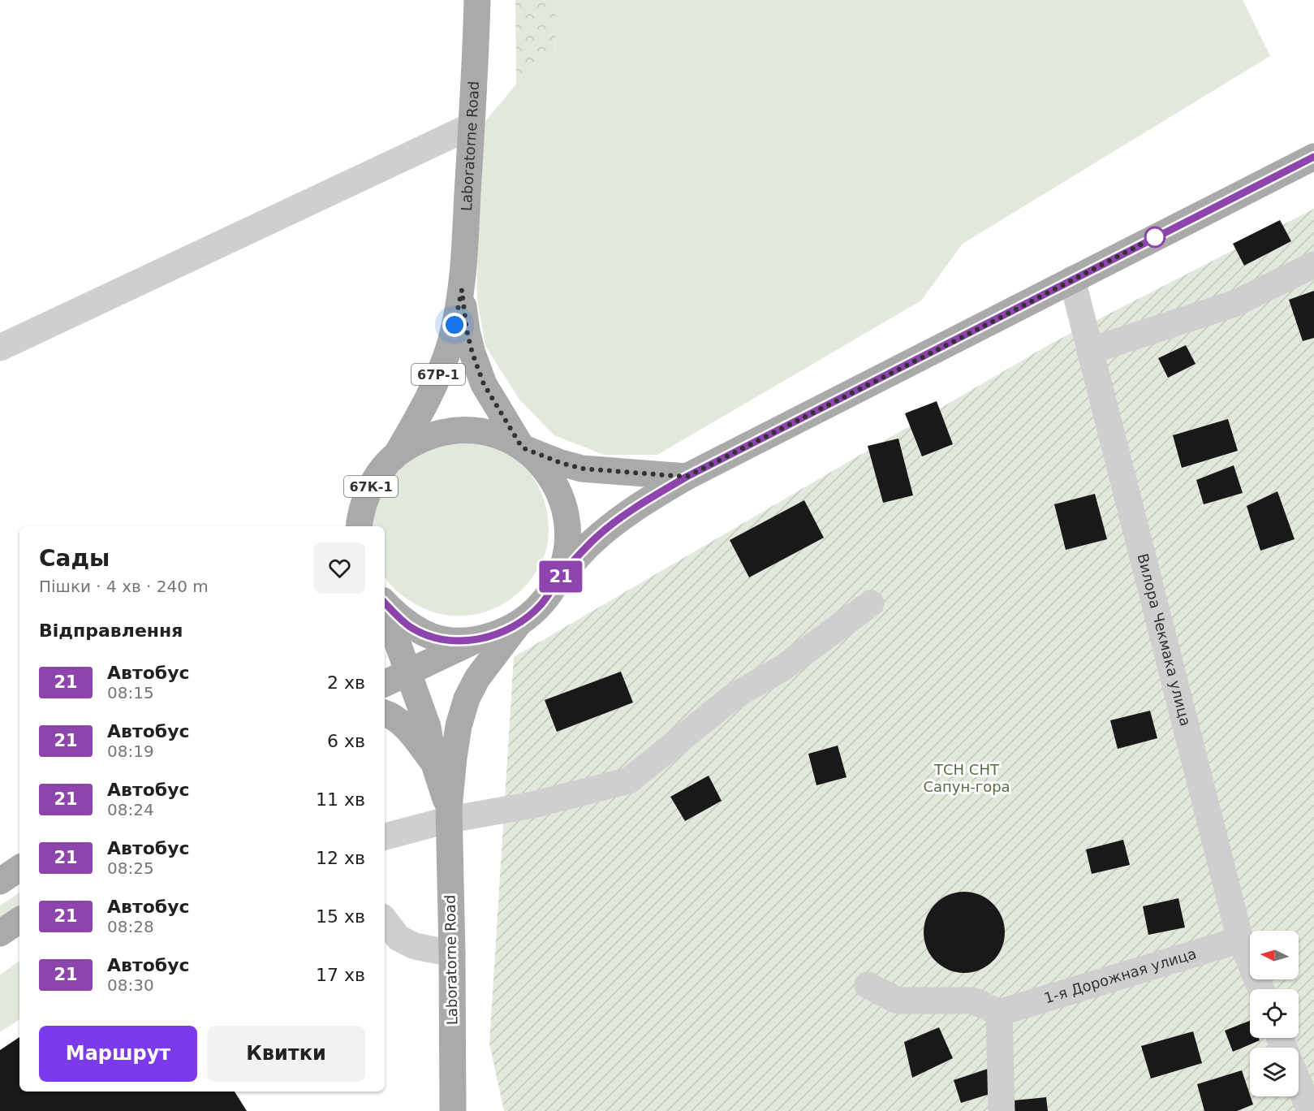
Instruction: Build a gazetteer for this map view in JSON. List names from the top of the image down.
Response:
{
  "streets": {
    "main road": ["Laboratorne Road", "67Р-1", "67К-1"],
    "street": ["Вилора Чекмака улица", "1-я Дорожная улица"]
  },
  "crossings": [
    ["Laboratorne Road", "67К-1"],
    ["67К-1", "Вилора Чекмака улица"],
    ["Вилора Чекмака улица", "1-я Дорожная улица"]
  ],
  "parks": ["ТСН СНТ Сапун-гора"],
  "lines": ["bus line 21"],
  "north": "left",
  "page": {
    "on_map": "21",
    "heading": [
      ["Сады", "Пішки · 4 хв · 240 m"],
      "Відправлення"
    ],
    "list": [
      {
        "mark": "21",
        "name": "Автобус",
        "note": "08:15",
        "value": "2 хв"
      },
      {
        "mark": "21",
        "name": "Автобус",
        "note": "08:19",
        "value": "6 хв"
      },
      {
        "mark": "21",
        "name": "Автобус",
        "note": "08:24",
        "value": "11 хв"
      },
      {
        "mark": "21",
        "name": "Автобус",
        "note": "08:25",
        "value": "12 хв"
      },
      {
        "mark": "21",
        "name": "Автобус",
        "note": "08:28",
        "value": "15 хв"
      },
      {
        "mark": "21",
        "name": "Автобус",
        "note": "08:30",
        "value": "17 хв"
      }
    ],
    "buttons": ["Маршрут", "Квитки"]
  }
}
